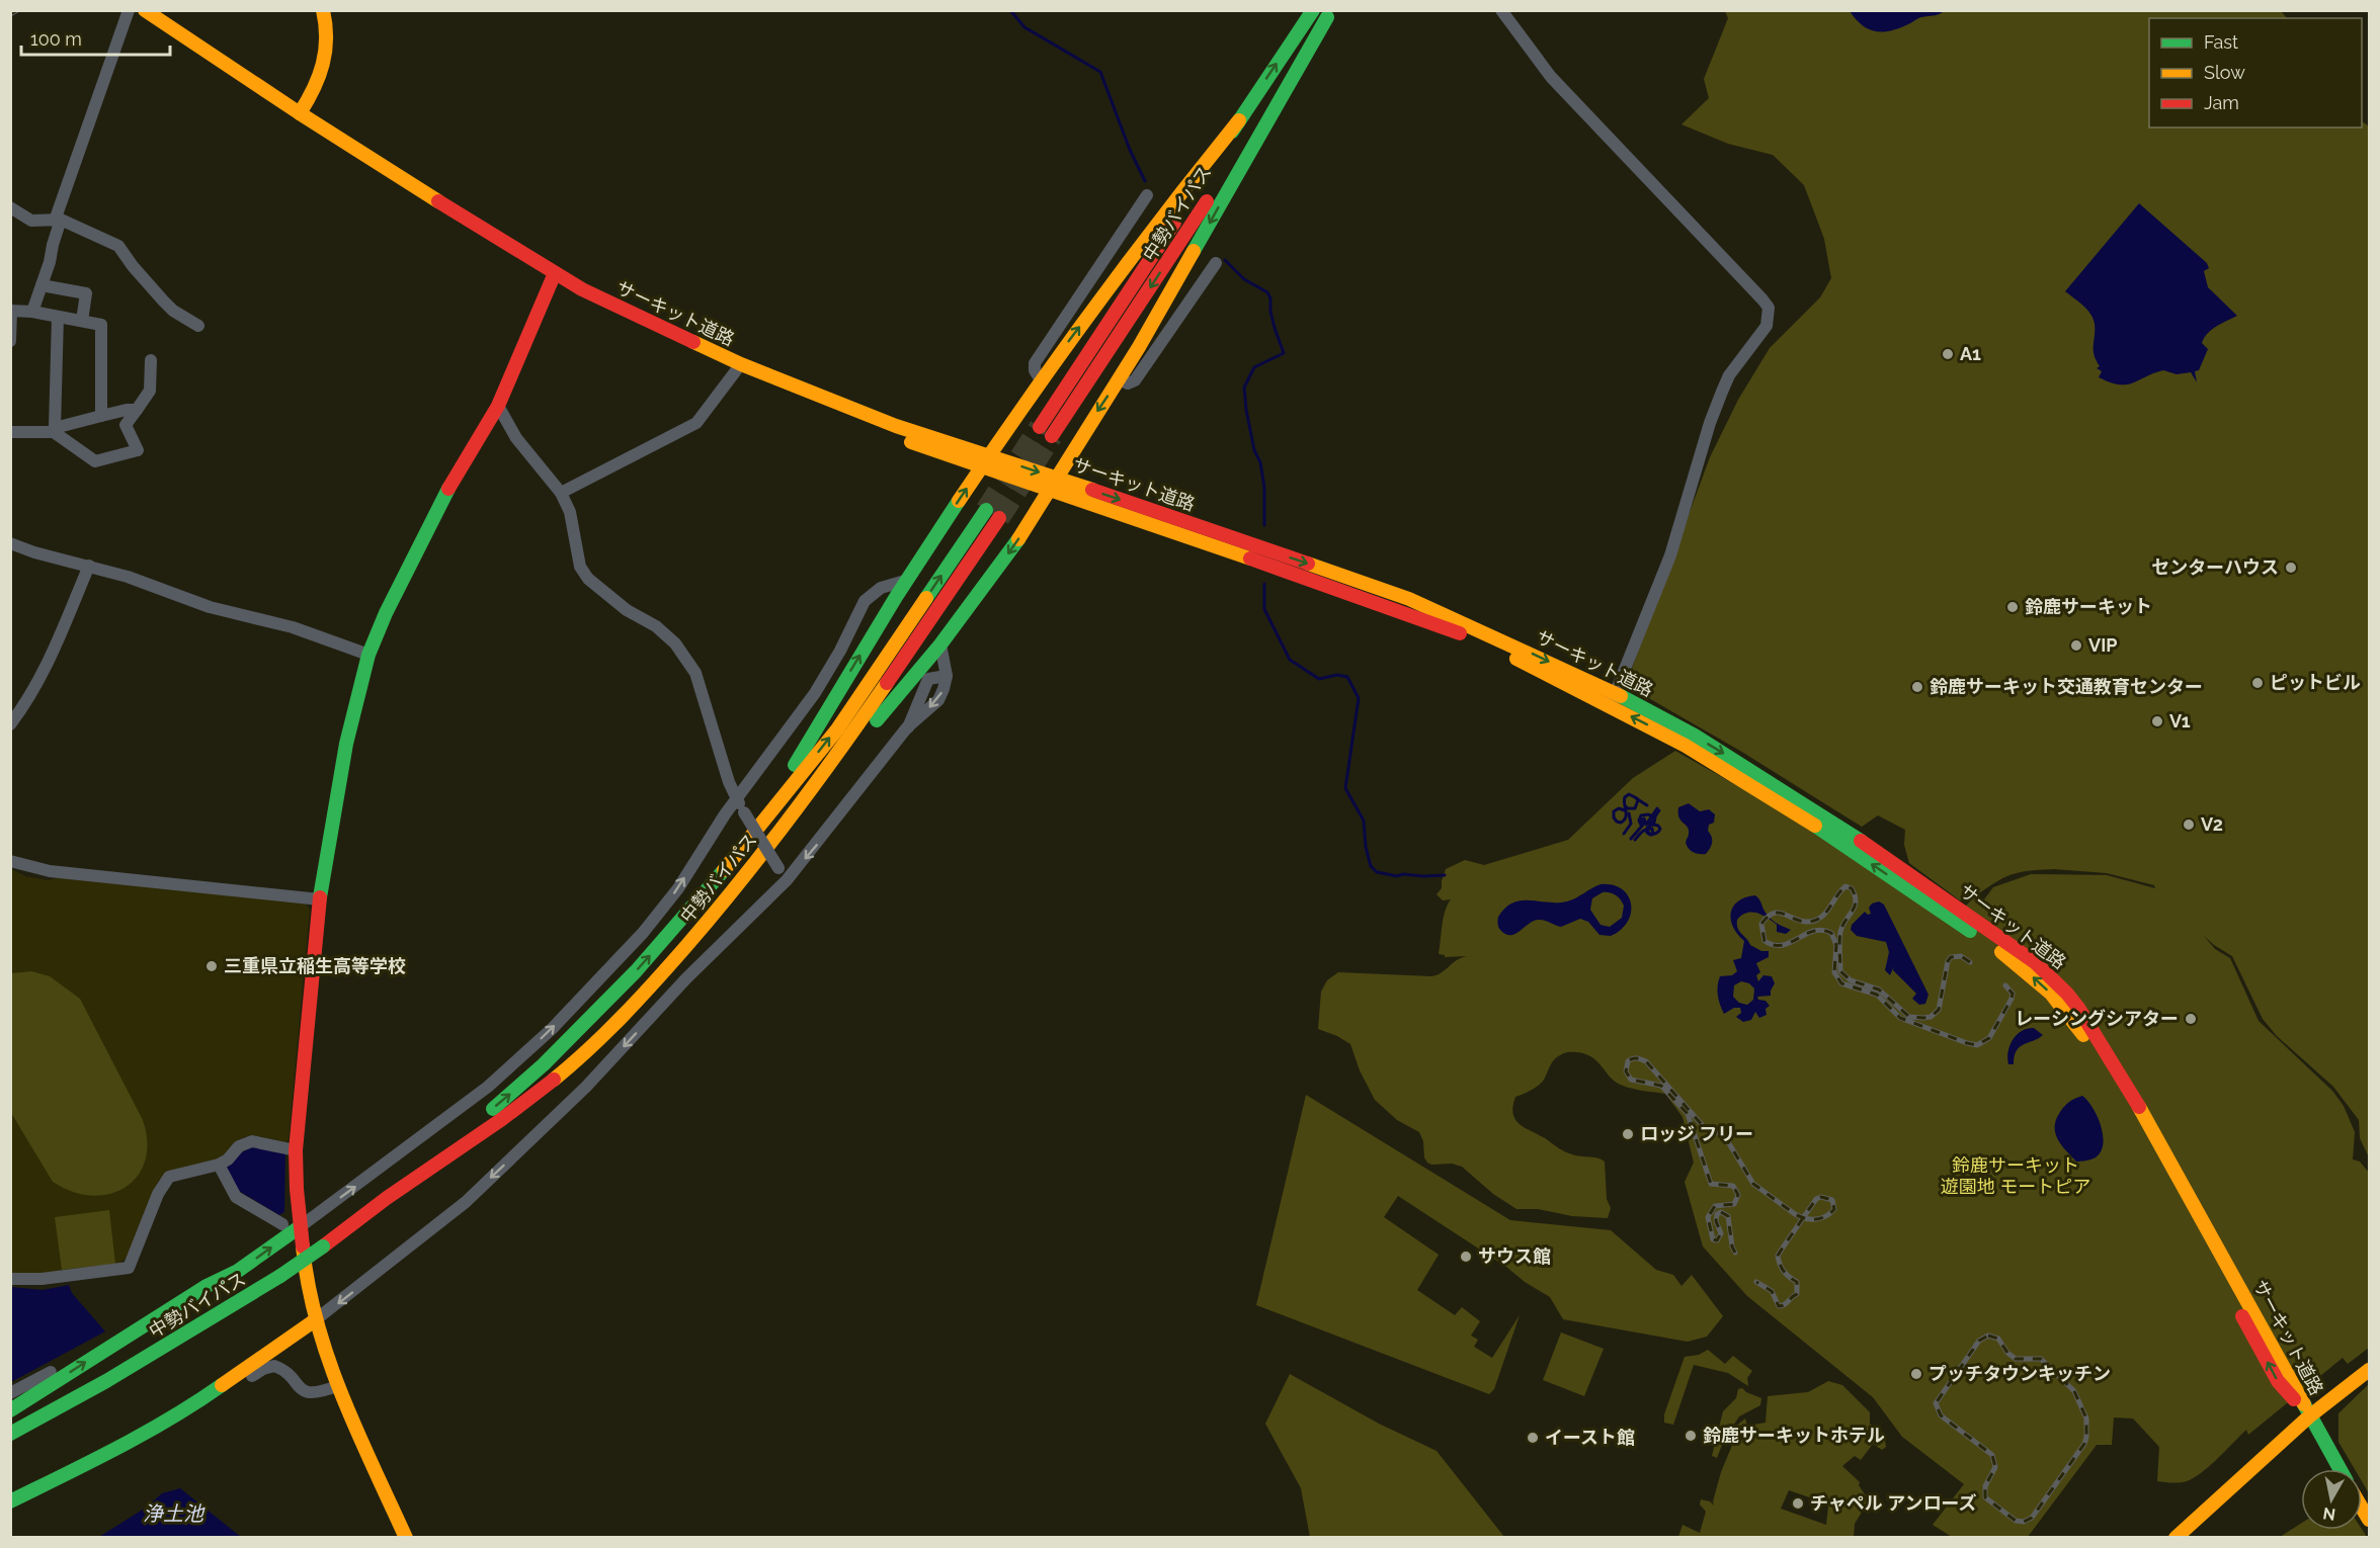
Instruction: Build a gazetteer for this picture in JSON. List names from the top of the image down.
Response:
{
  "streets": {
    "main road": ["中勢バイパス", "サーキット道路"]
  },
  "water": ["浄土池"],
  "parks": ["鈴鹿サーキット 遊園地 モートピア"],
  "places": [
    "A1",
    "センターハウス",
    "鈴鹿サーキット",
    "VIP",
    "ピットビル",
    "鈴鹿サーキット交通教育センター",
    "V1",
    "V2",
    "三重県立稲生高等学校",
    "レーシングシアター",
    "ロッジ フリー",
    "サウス館",
    "プッチタウンキッチン",
    "鈴鹿サーキットホテル",
    "イースト館",
    "チャペル アンローズ"
  ],
  "legend": ["Fast", "Slow", "Jam"],
  "scale_bar": "100 m",
  "north": "bottom"
}
